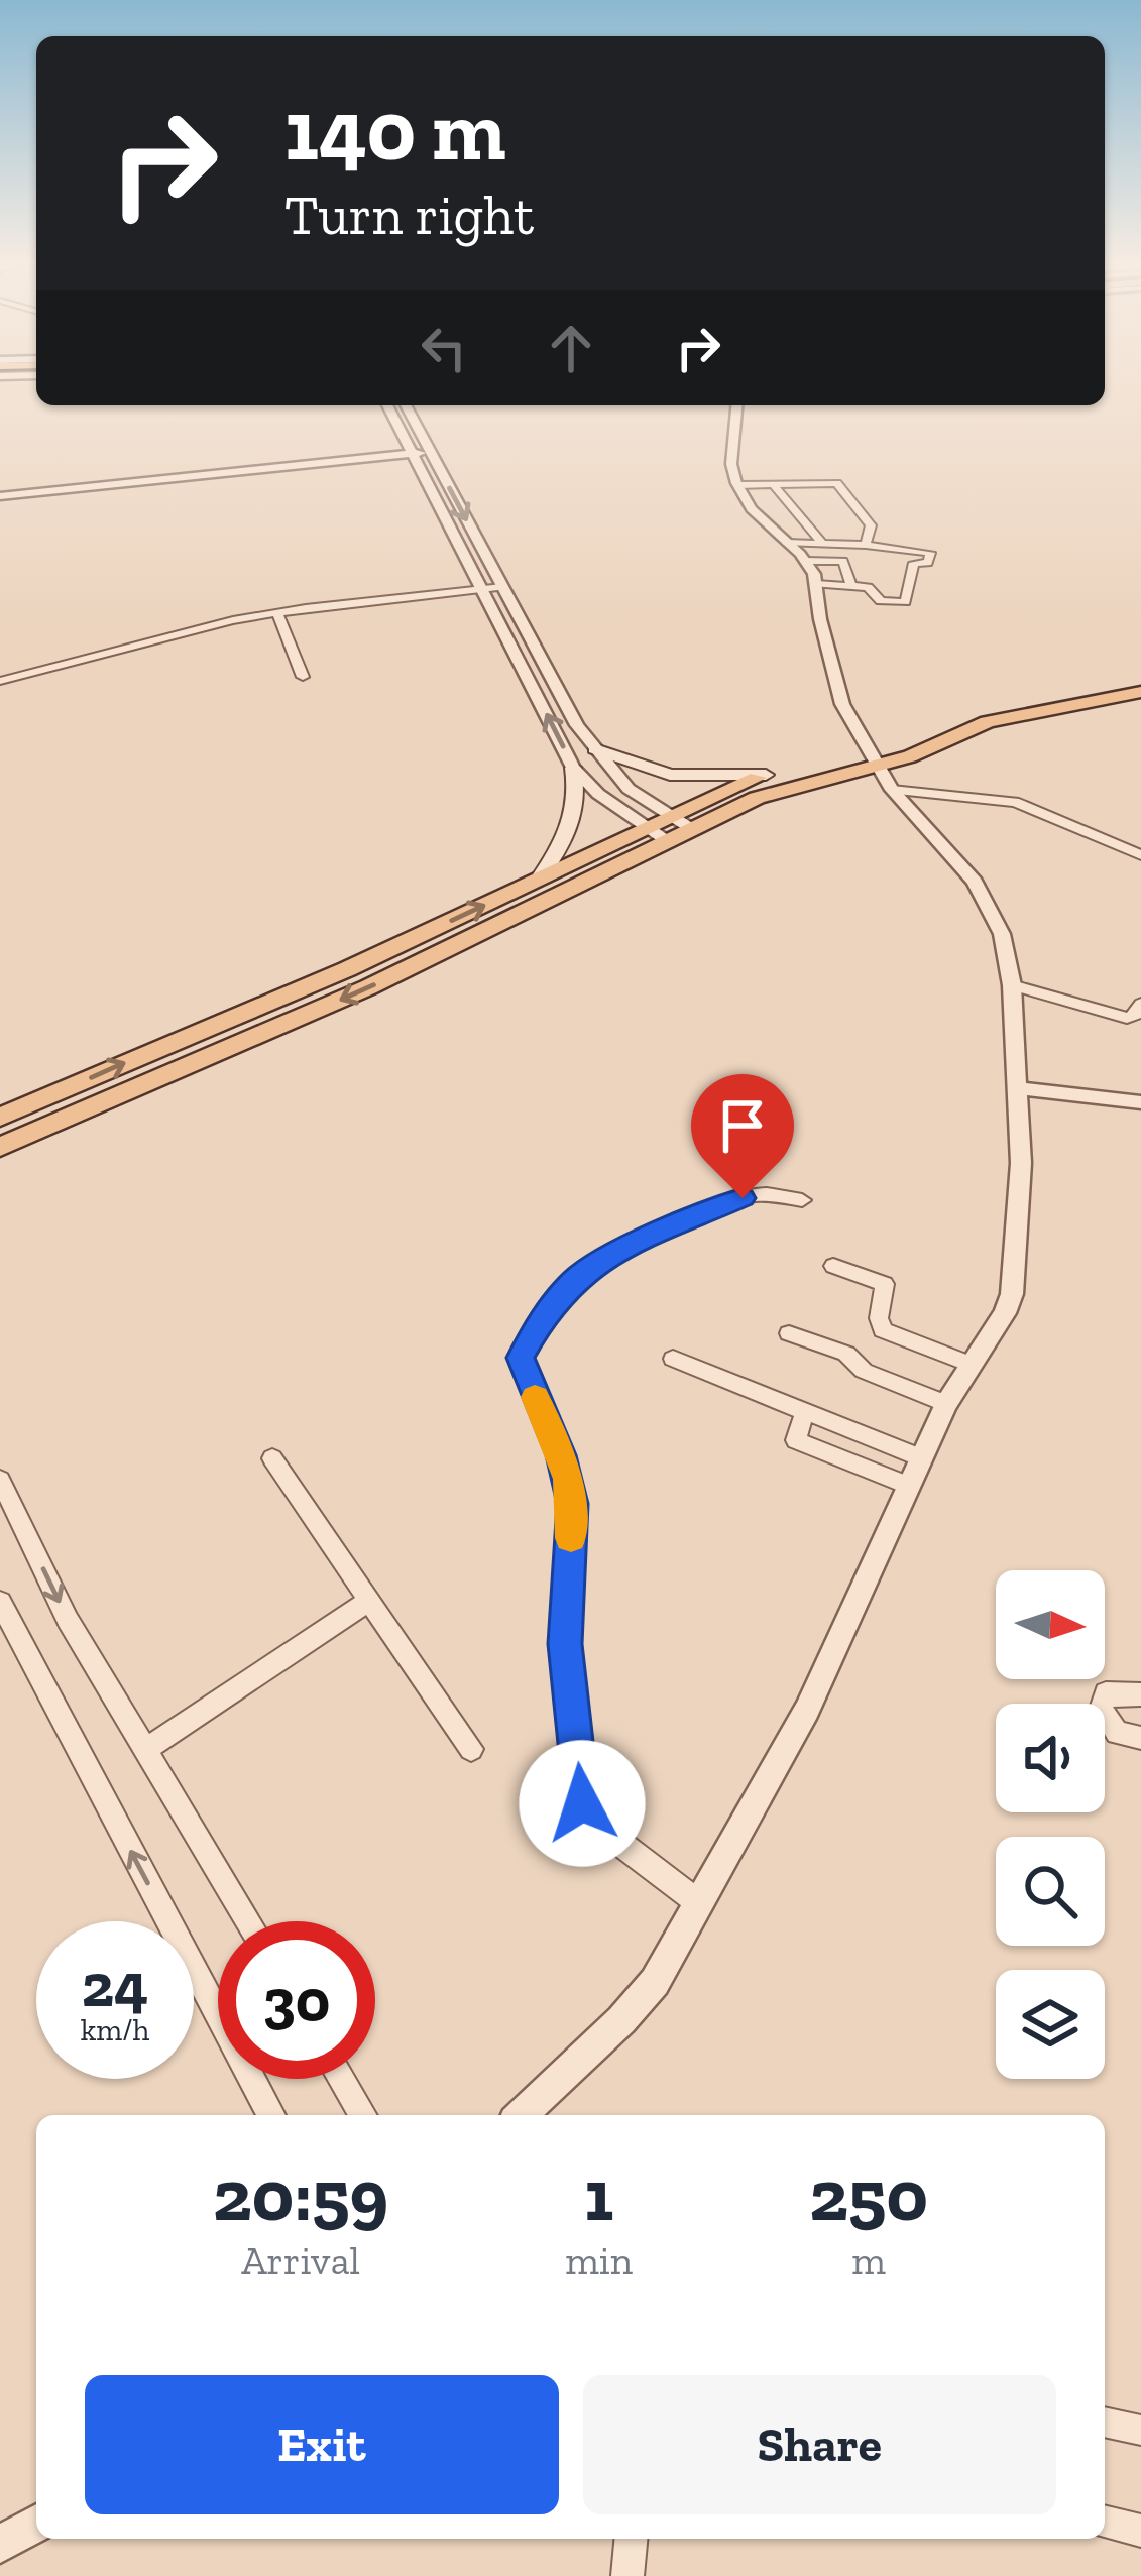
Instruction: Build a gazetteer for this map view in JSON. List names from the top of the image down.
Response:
{
  "north": "right",
  "page": {
    "turn": ["140 m", "Turn right"],
    "speed": "24 km/h",
    "limit": "30",
    "eta": [
      "20:59",
      "Arrival",
      "1",
      "min",
      "250",
      "m"
    ],
    "buttons": ["Exit", "Share"]
  }
}
